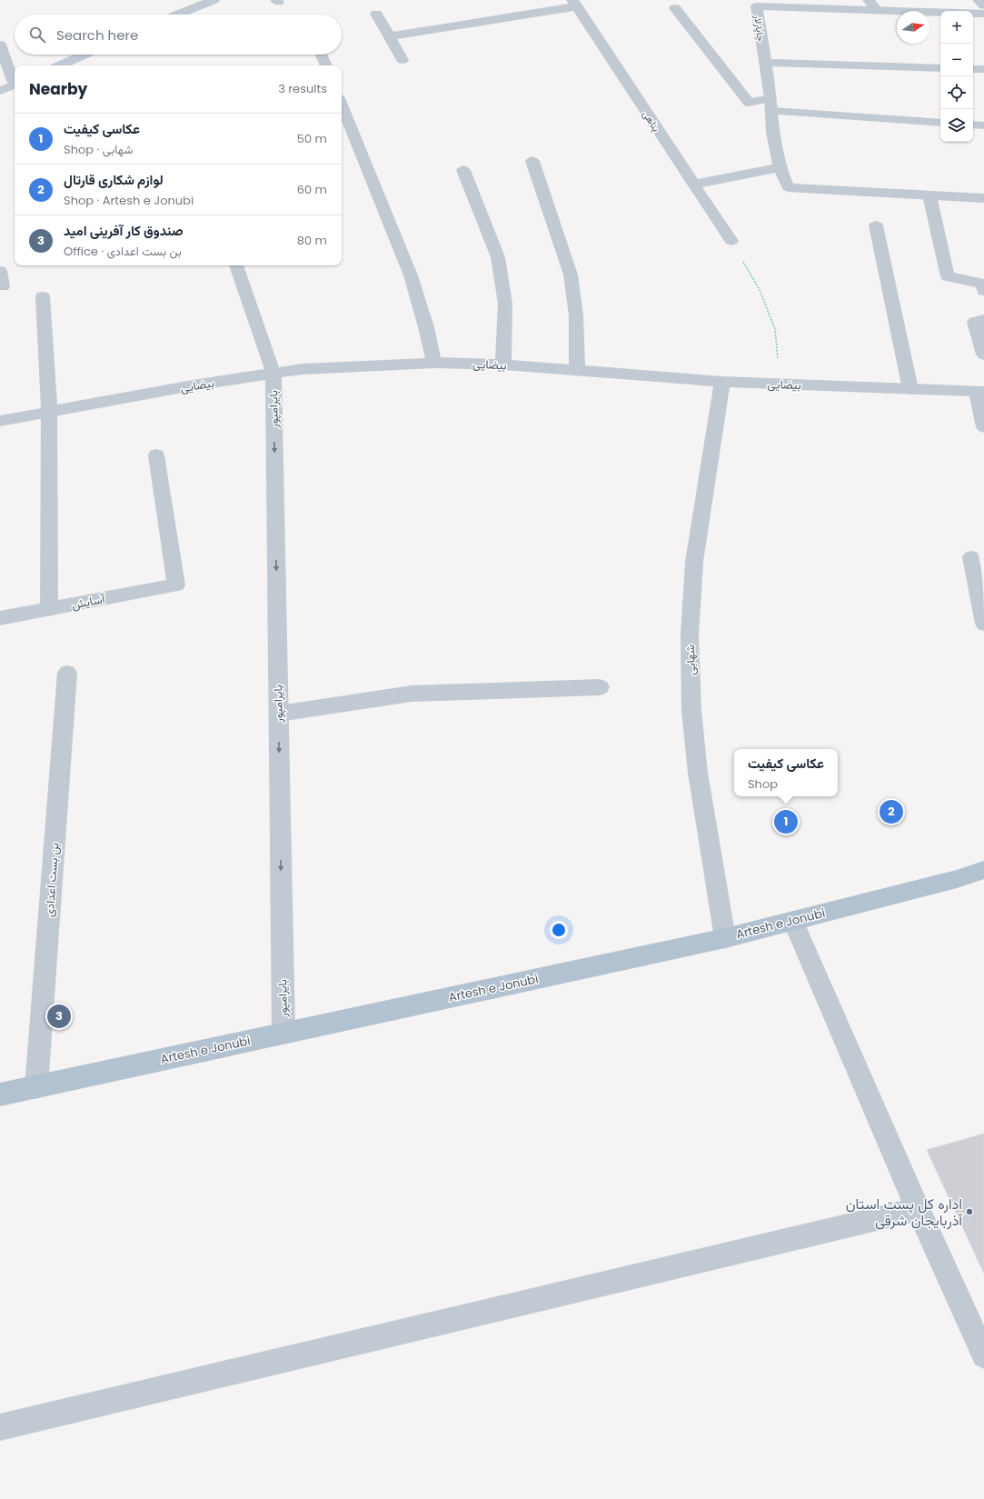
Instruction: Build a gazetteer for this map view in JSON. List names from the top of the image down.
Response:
{
  "streets": {
    "main road": ["Artesh e Jonubi"],
    "street": [
      "چاپارلار",
      "پناهی",
      "بیضایی",
      "بایرامپور",
      "آسایش",
      "شهابی",
      "بن بست اعدادی"
    ]
  },
  "crossings": [
    ["بیضایی", "بایرامپور"],
    ["بیضایی", "شهابی"],
    ["بایرامپور", "Artesh e Jonubi"],
    ["شهابی", "Artesh e Jonubi"],
    ["بن بست اعدادی", "Artesh e Jonubi"]
  ],
  "one_way": ["بایرامپور"],
  "places": ["اداره کل پست استان آذربایجان شرقی"],
  "north": "right",
  "page": {
    "map_buttons": ["+", "−"],
    "search": "Search here",
    "heading": ["Nearby", "3 results"],
    "list": [
      {
        "mark": "1",
        "name": "عکاسی کیفیت",
        "note": "Shop · شهابی",
        "value": "50 m"
      },
      {
        "mark": "2",
        "name": "لوازم شکاری قارتال",
        "note": "Shop · Artesh e Jonubi",
        "value": "60 m"
      },
      {
        "mark": "3",
        "name": "صندوق کار آفرینی امید",
        "note": "Office · بن بست اعدادی",
        "value": "80 m"
      }
    ],
    "popup": ["عکاسی کیفیت", "Shop"],
    "pins": ["2", "1", "3"]
  }
}
